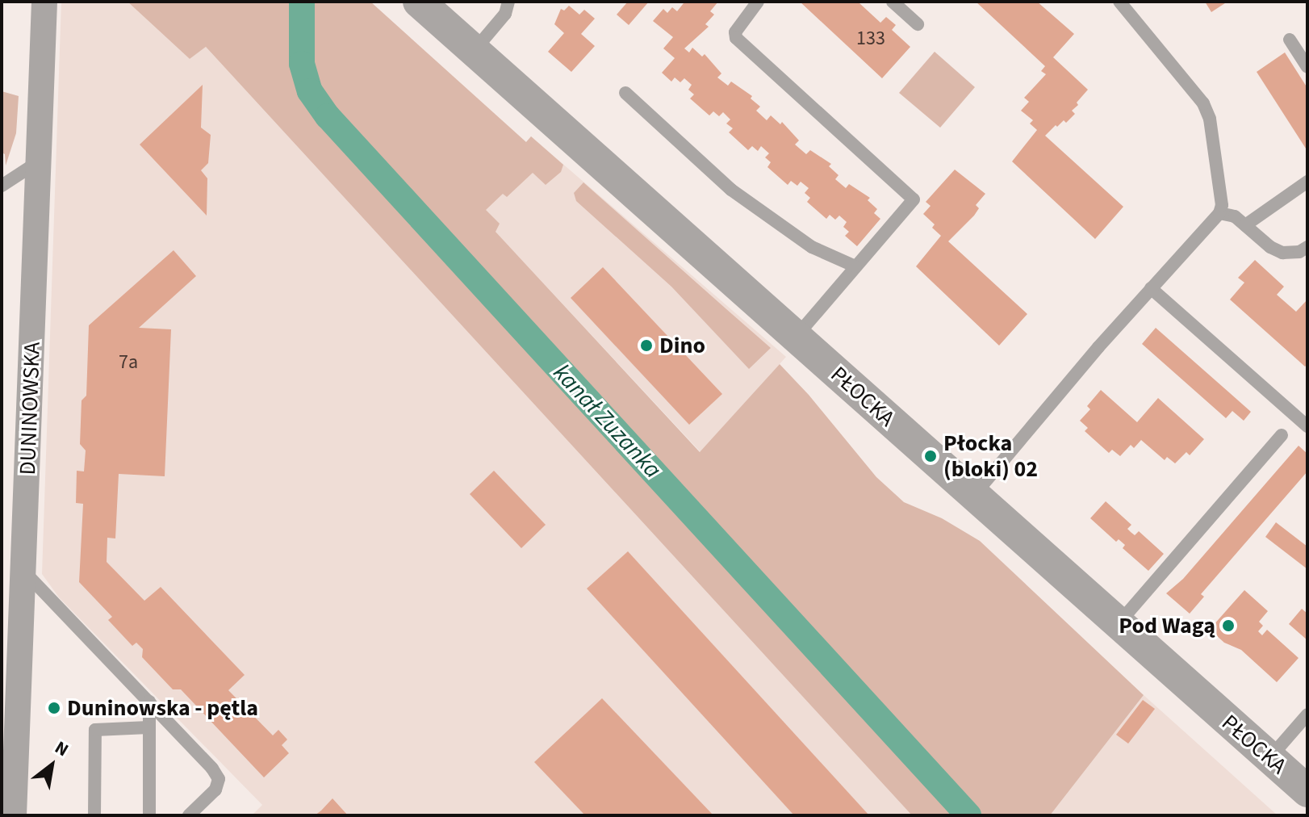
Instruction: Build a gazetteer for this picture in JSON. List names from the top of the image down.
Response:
{
  "streets": {
    "street": ["PŁOCKA", "DUNINOWSKA"]
  },
  "water": ["kanał Zuzanka"],
  "places": [
    "Dino",
    "Płocka (bloki) 02",
    "Pod Wagą",
    "Duninowska - pętla"
  ],
  "house_numbers": ["133", "7a"],
  "north": "top right"
}
